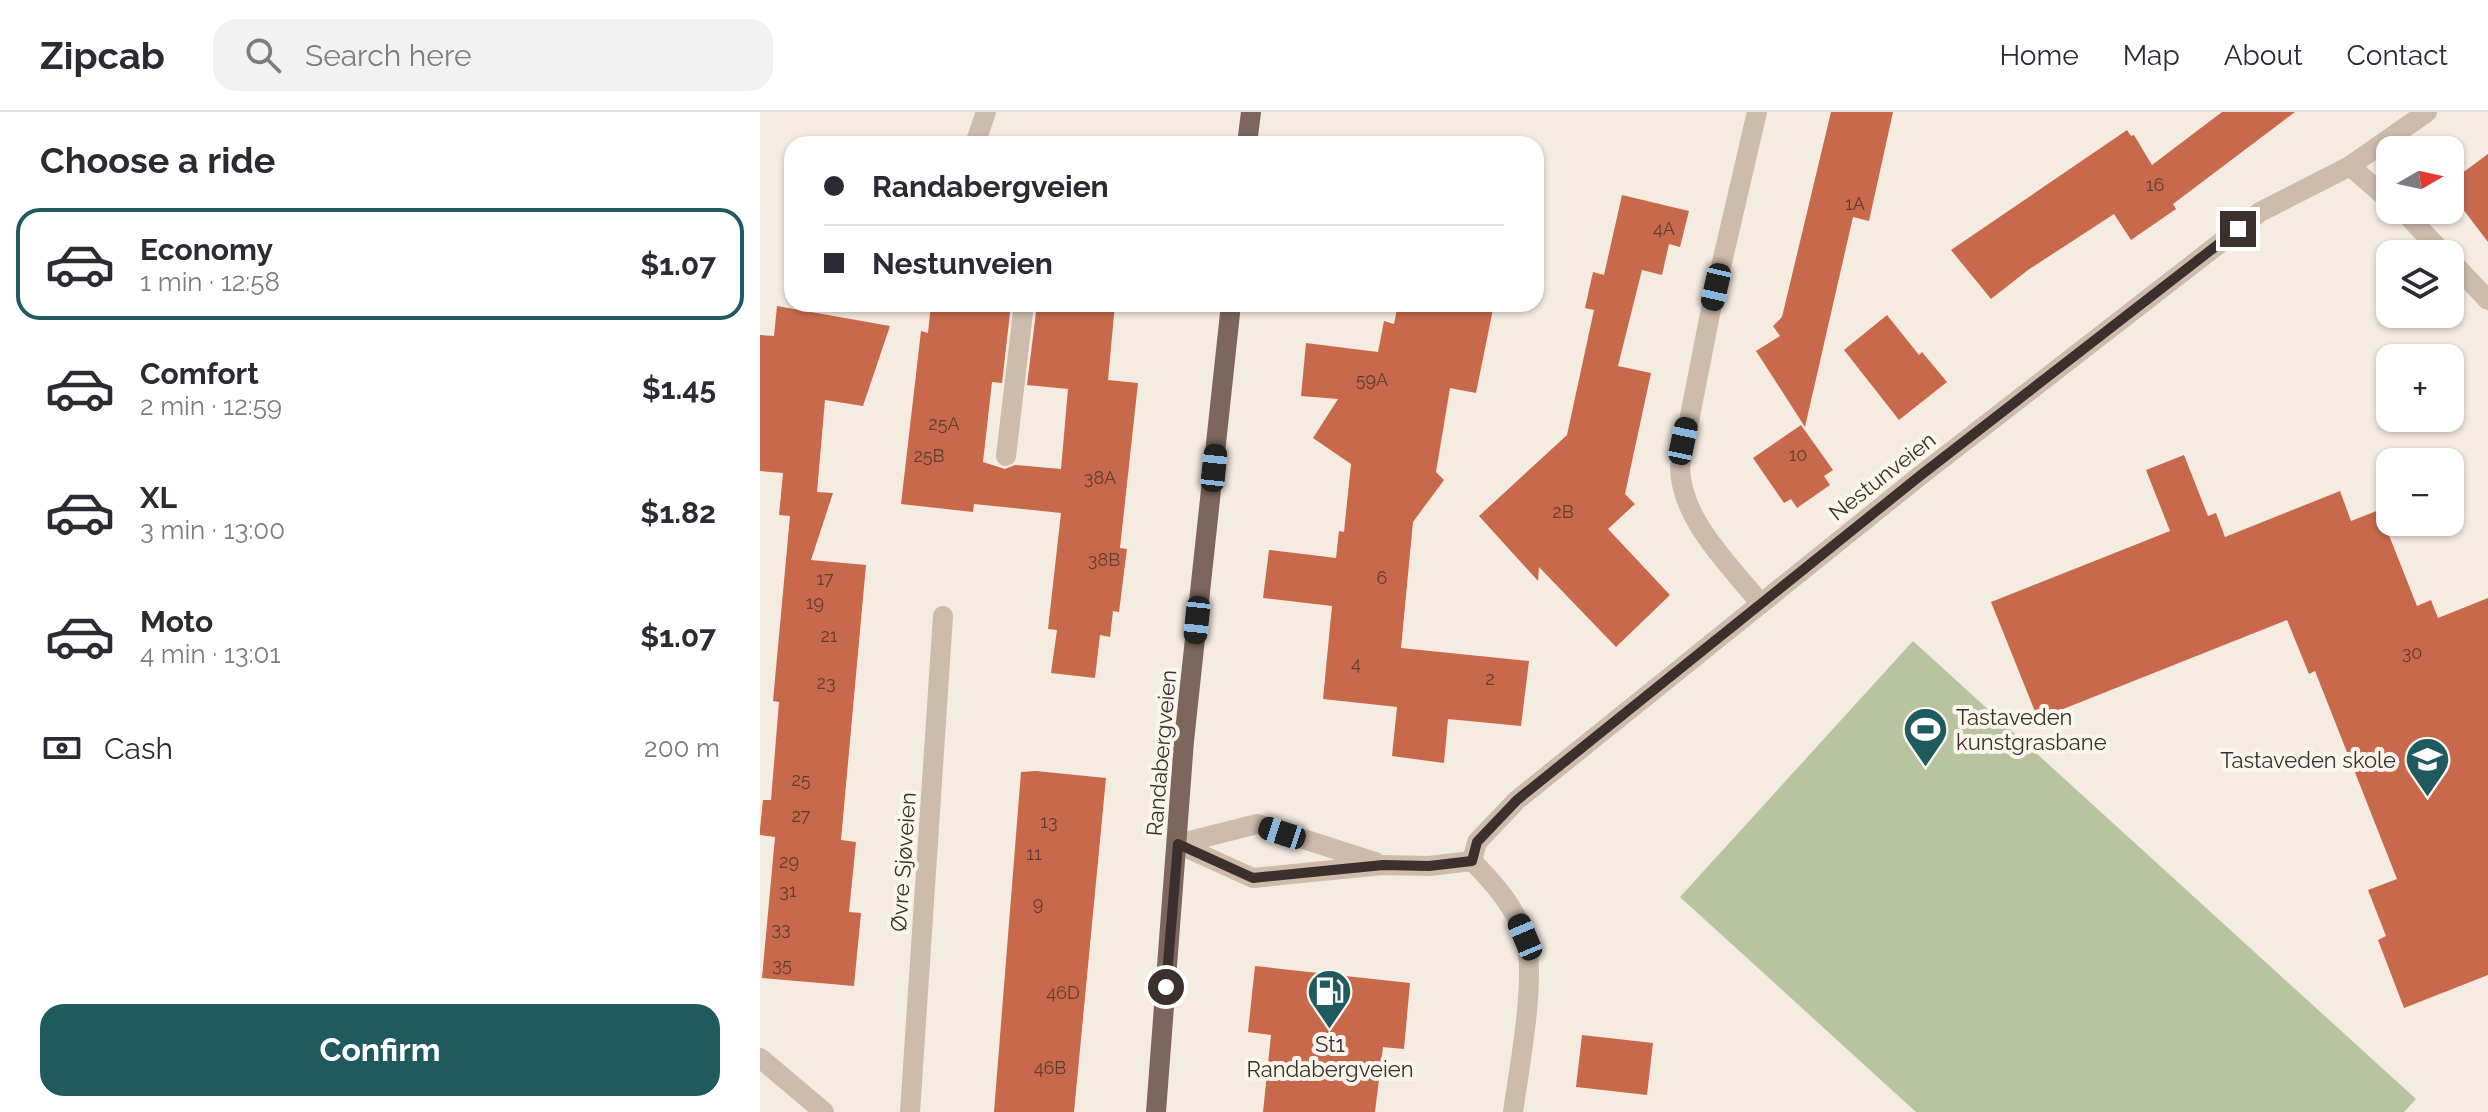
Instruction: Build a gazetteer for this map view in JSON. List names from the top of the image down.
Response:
{
  "streets": {
    "main road": ["Randabergveien"],
    "street": ["Nestunveien", "Øvre Sjøveien"]
  },
  "places": {
    "sports": ["Tastaveden kunstgrasbane"],
    "school or university": ["Tastaveden skole"],
    "fuel station": ["St1 Randabergveien"]
  },
  "house_numbers": [
    "16",
    "1A",
    "4A",
    "59A",
    "25A",
    "10",
    "25B",
    "38A",
    "2B",
    "38B",
    "6",
    "17",
    "19",
    "21",
    "30",
    "4",
    "2",
    "23",
    "25",
    "27",
    "13",
    "11",
    "29",
    "31",
    "9",
    "33",
    "35",
    "46D",
    "46B"
  ],
  "north": "right",
  "page": {
    "header": "Zipcab",
    "search": "Search here",
    "nav": [
      "Home",
      "Map",
      "About",
      "Contact"
    ],
    "heading": "Choose a ride",
    "map_buttons": ["+", "−"],
    "banner": ["Randabergveien", "Nestunveien"],
    "list": [
      {
        "name": "Economy",
        "note": "1 min · 12:58",
        "value": "$1.07"
      },
      {
        "name": "Comfort",
        "note": "2 min · 12:59",
        "value": "$1.45"
      },
      {
        "name": "XL",
        "note": "3 min · 13:00",
        "value": "$1.82"
      },
      {
        "name": "Moto",
        "note": "4 min · 13:01",
        "value": "$1.07"
      }
    ],
    "pay": ["Cash", "200 m"],
    "buttons": "Confirm"
  }
}
